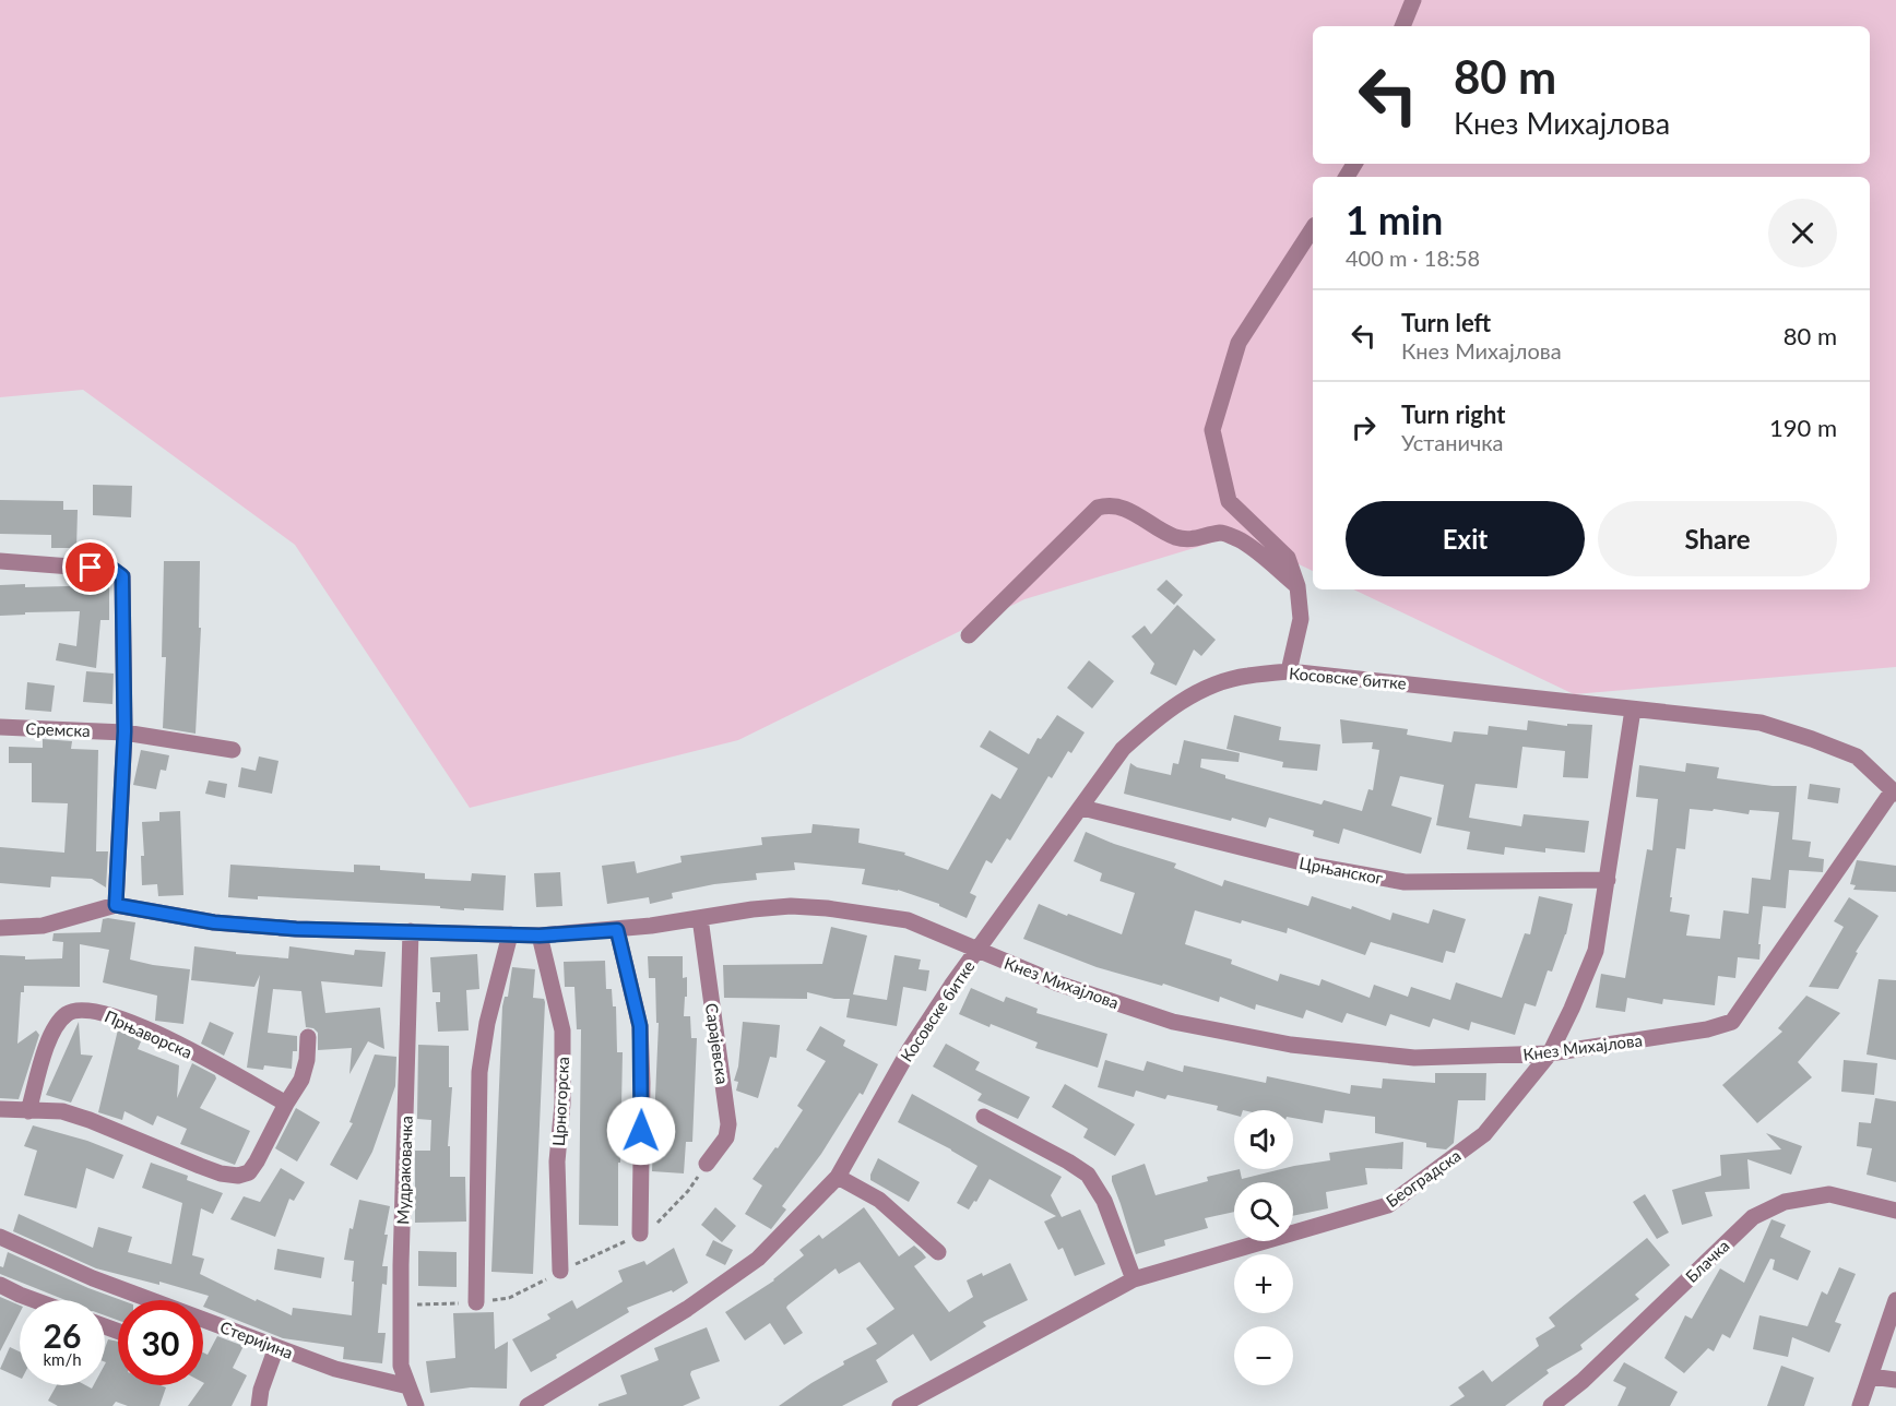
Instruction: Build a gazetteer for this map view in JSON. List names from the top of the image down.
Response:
{
  "streets": {
    "street": [
      "Косовске битке",
      "Сремска",
      "Црњанског",
      "Кнез Михајлова",
      "Прњаворска",
      "Сарајевска",
      "Црногорска",
      "Мудраковачка",
      "Београдска",
      "Блачка",
      "Стеријина"
    ]
  },
  "crossings": [
    ["Косовске битке", "Црњанског"],
    ["Косовске битке", "Кнез Михајлова"],
    ["Косовске битке", "Београдска"],
    ["Црњанског", "Београдска"],
    ["Кнез Михајлова", "Сарајевска"],
    ["Кнез Михајлова", "Црногорска"],
    ["Кнез Михајлова", "Мудраковачка"],
    ["Кнез Михајлова", "Београдска"],
    ["Мудраковачка", "Стеријина"]
  ],
  "page": {
    "turn": ["80 m", "Кнез Михајлова"],
    "heading": ["1 min", "400 m · 18:58"],
    "list": [
      {
        "name": "Turn left",
        "note": "Кнез Михајлова",
        "value": "80 m"
      },
      {
        "name": "Turn right",
        "note": "Устаничка",
        "value": "190 m"
      }
    ],
    "buttons": ["Exit", "Share"],
    "map_buttons": ["+", "−"],
    "speed": "26 km/h",
    "limit": "30"
  }
}
